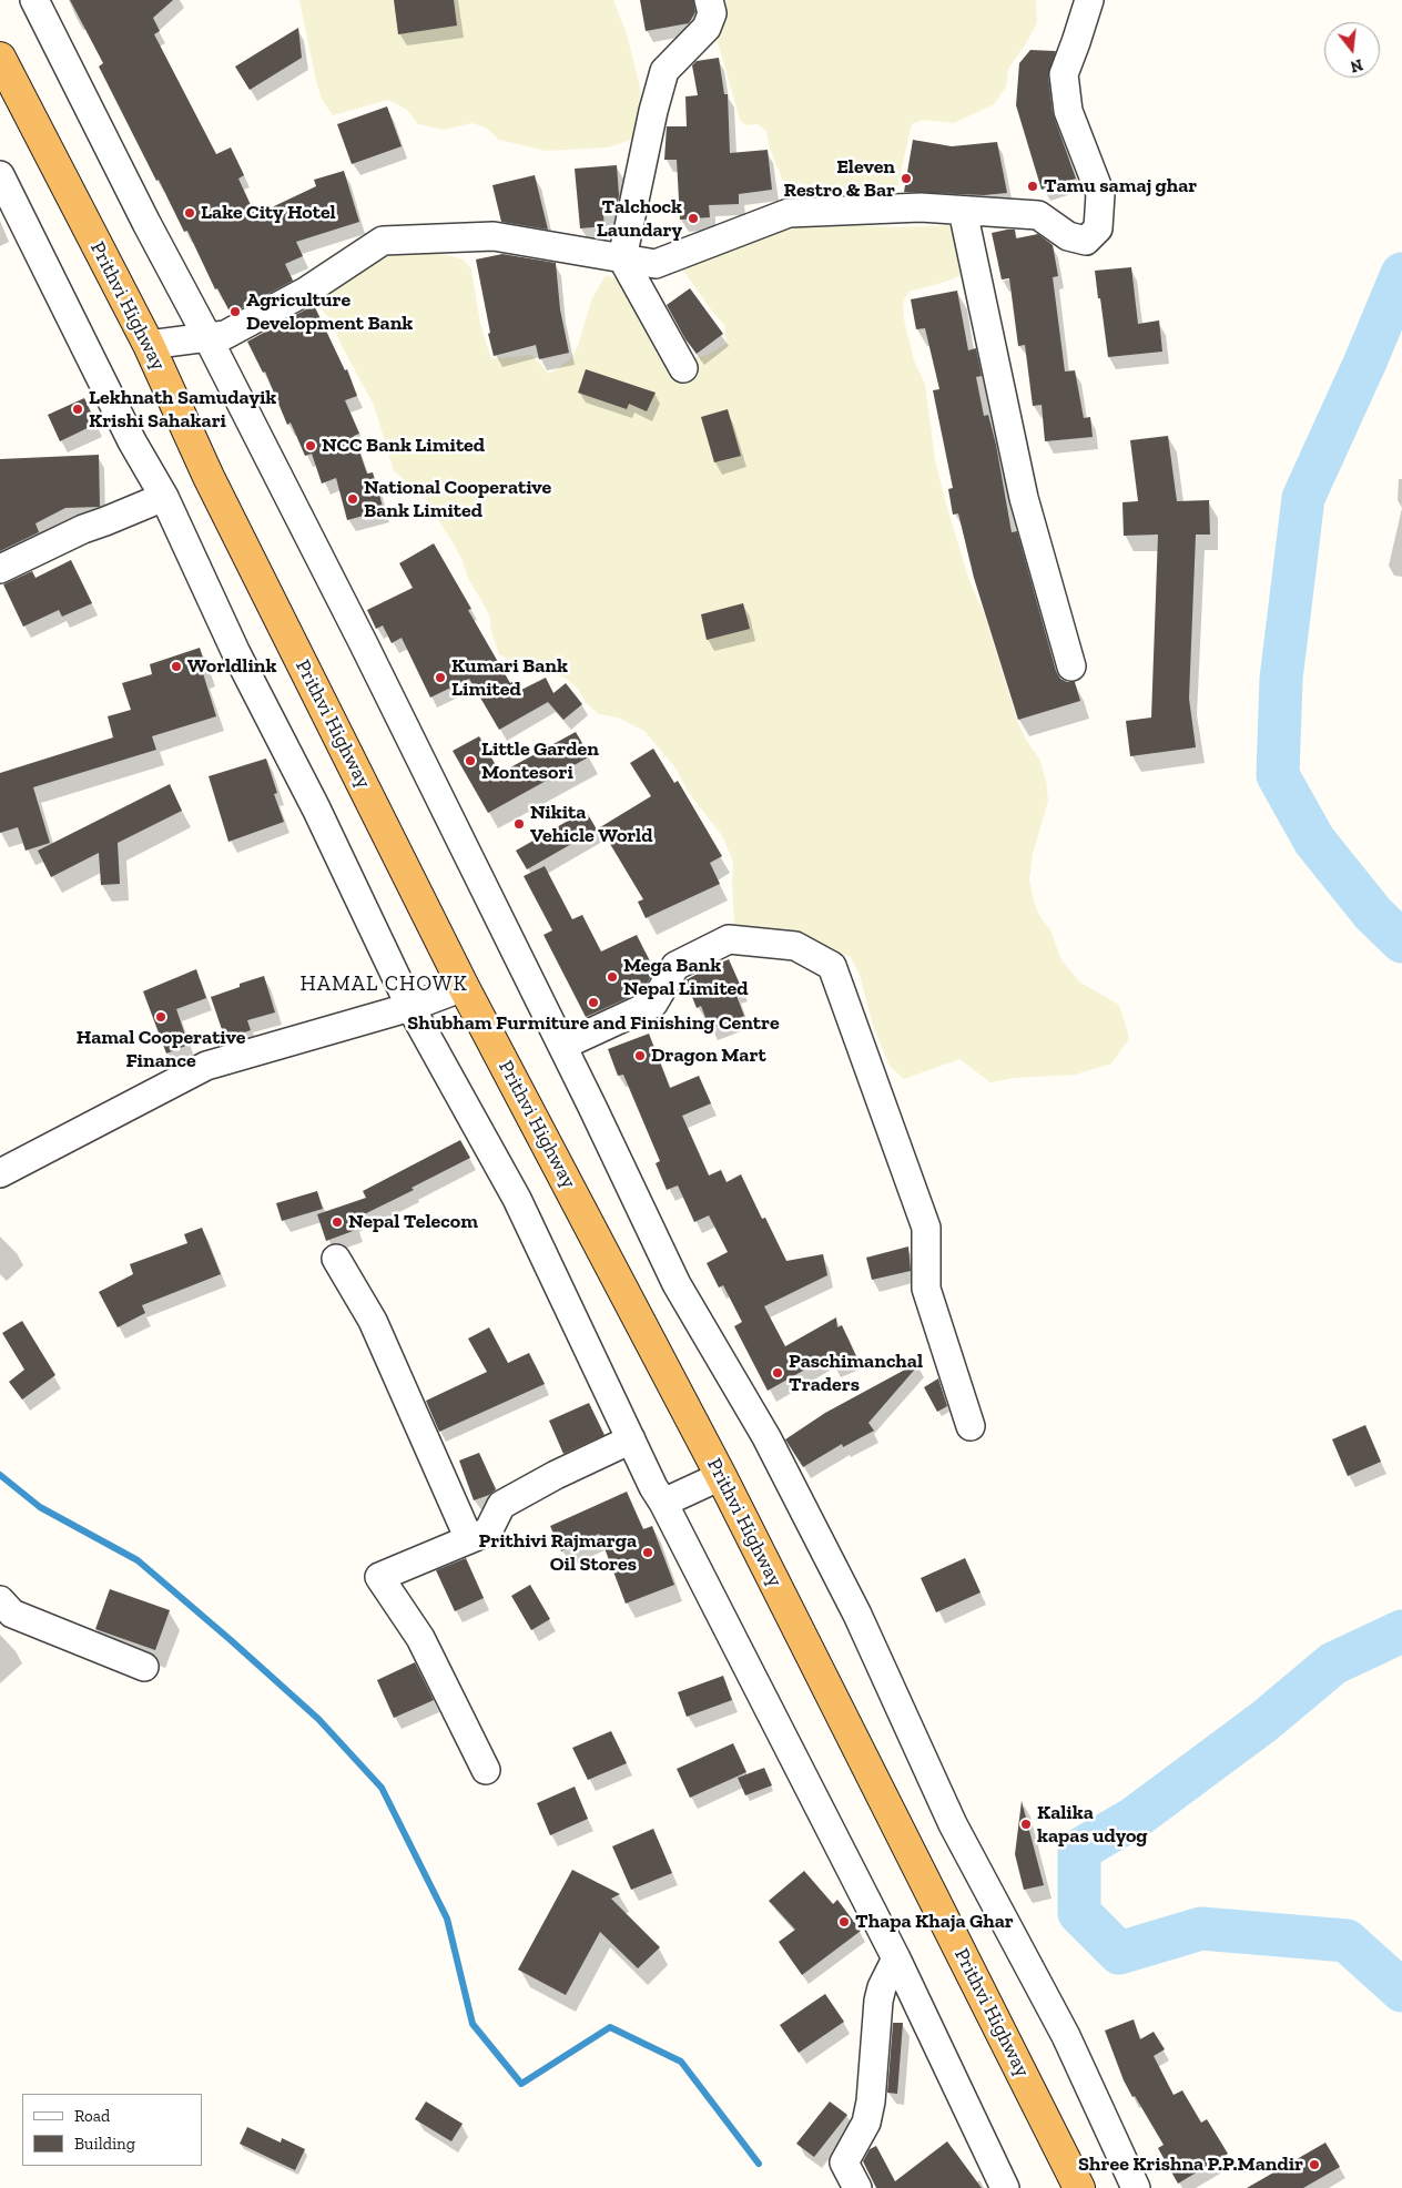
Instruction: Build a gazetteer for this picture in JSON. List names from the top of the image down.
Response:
{
  "streets": {
    "highway": ["Prithvi Highway"]
  },
  "districts": ["HAMAL CHOWK"],
  "places": [
    "Eleven Restro & Bar",
    "Tamu samaj ghar",
    "Lake City Hotel",
    "Talchock Laundary",
    "Agriculture Development Bank",
    "Lekhnath Samudayik Krishi Sahakari",
    "NCC Bank Limited",
    "National Cooperative Bank Limited",
    "Worldlink",
    "Kumari Bank Limited",
    "Little Garden Montesori",
    "Nikita Vehicle World",
    "Mega Bank Nepal Limited",
    "Shubham Furmiture and Finishing Centre",
    "Hamal Cooperative Finance",
    "Dragon Mart",
    "Nepal Telecom",
    "Paschimanchal Traders",
    "Prithivi Rajmarga Oil Stores",
    "Kalika kapas udyog",
    "Thapa Khaja Ghar",
    "Shree Krishna P.P.Mandir"
  ],
  "legend": ["Road", "Building"],
  "north": "bottom"
}
